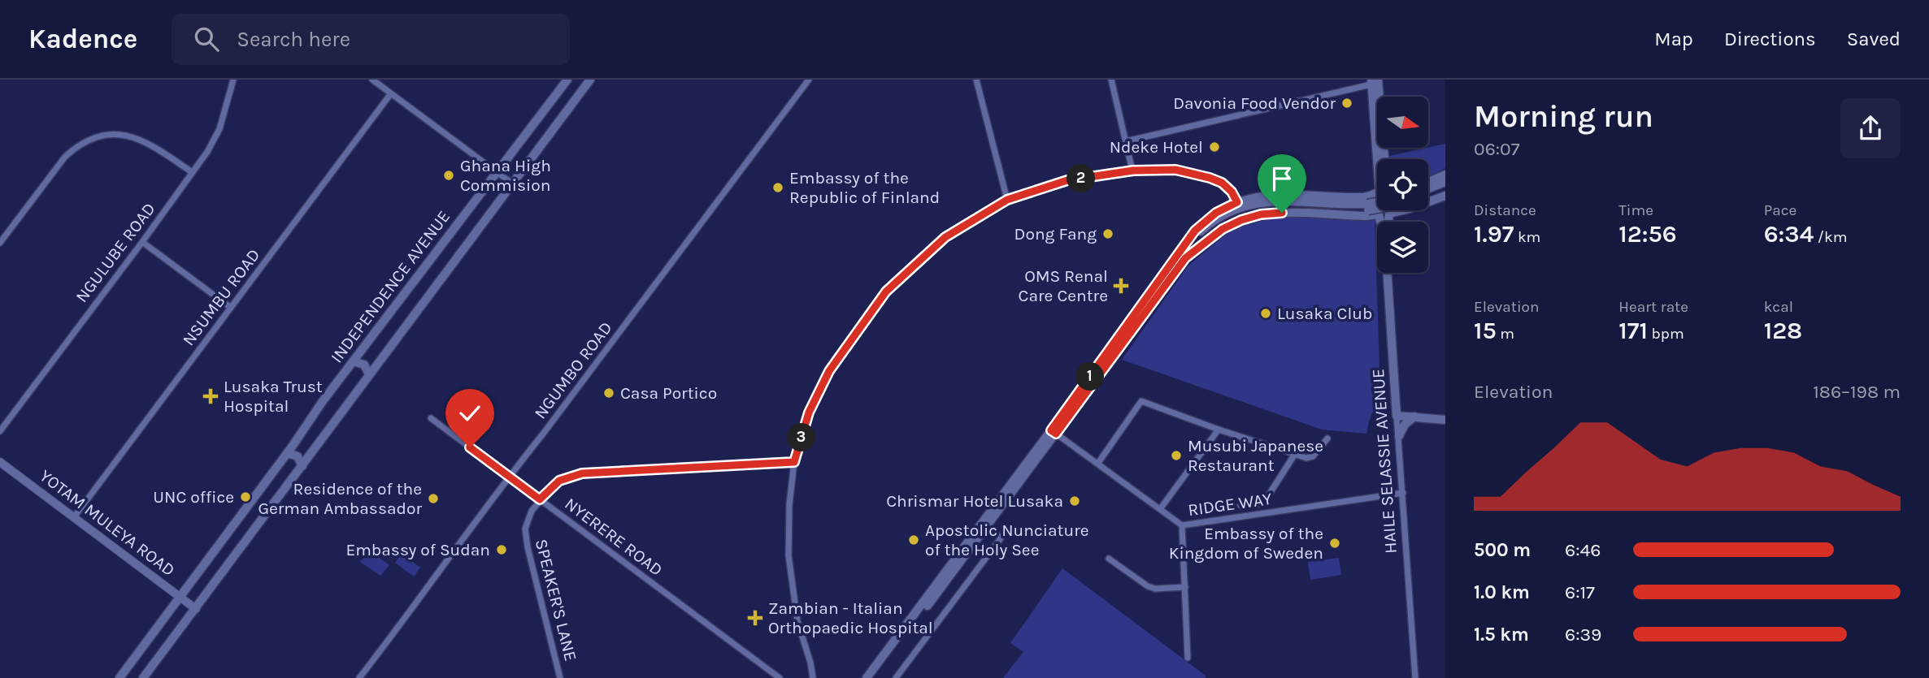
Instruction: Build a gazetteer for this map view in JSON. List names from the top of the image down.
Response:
{
  "streets": {
    "main road": ["INDEPENDENCE AVENUE", "HAILE SELASSIE AVENUE"],
    "street": [
      "NGULUBE ROAD",
      "NSUMBU ROAD",
      "NGUMBO ROAD",
      "RIDGE WAY",
      "YOTAM MULEYA ROAD",
      "NYERERE ROAD",
      "SPEAKER'S LANE"
    ]
  },
  "crossings": [
    ["INDEPENDENCE AVENUE", "YOTAM MULEYA ROAD"],
    ["NSUMBU ROAD", "YOTAM MULEYA ROAD"],
    ["NGUMBO ROAD", "NYERERE ROAD"],
    ["HAILE SELASSIE AVENUE", "RIDGE WAY"],
    ["NYERERE ROAD", "SPEAKER'S LANE"]
  ],
  "places": {
    "other": [
      "Davonia Food Vendor",
      "Ndeke Hotel",
      "Ghana High Commision",
      "Embassy of the Republic of Finland",
      "Dong Fang",
      "Lusaka Club",
      "Casa Portico",
      "Musubi Japanese Restaurant",
      "UNC office",
      "Residence of the German Ambassador",
      "Chrismar Hotel Lusaka",
      "Apostolic Nunciature of the Holy See",
      "Embassy of the Kingdom of Sweden",
      "Embassy of Sudan"
    ],
    "health": ["OMS Renal Care Centre", "Lusaka Trust Hospital", "Zambian - Italian Orthopaedic Hospital"]
  },
  "north": "right",
  "page": {
    "header": "Kadence",
    "search": "Search here",
    "nav": ["Map", "Directions", "Saved"],
    "heading": ["Morning run", "06:07"],
    "pins": ["2", "1", "3"],
    "stats": [
      ["Distance", "1.97 km"],
      ["Time", "12:56"],
      ["Pace", "6:34 /km"],
      ["Elevation", "15 m"],
      ["Heart rate", "171 bpm"],
      ["kcal", "128"]
    ],
    "chart": ["Elevation", "186–198 m"],
    "list": [
      {
        "name": "500 m",
        "note": "6:46"
      },
      {
        "name": "1.0 km",
        "note": "6:17"
      },
      {
        "name": "1.5 km",
        "note": "6:39"
      }
    ]
  }
}
